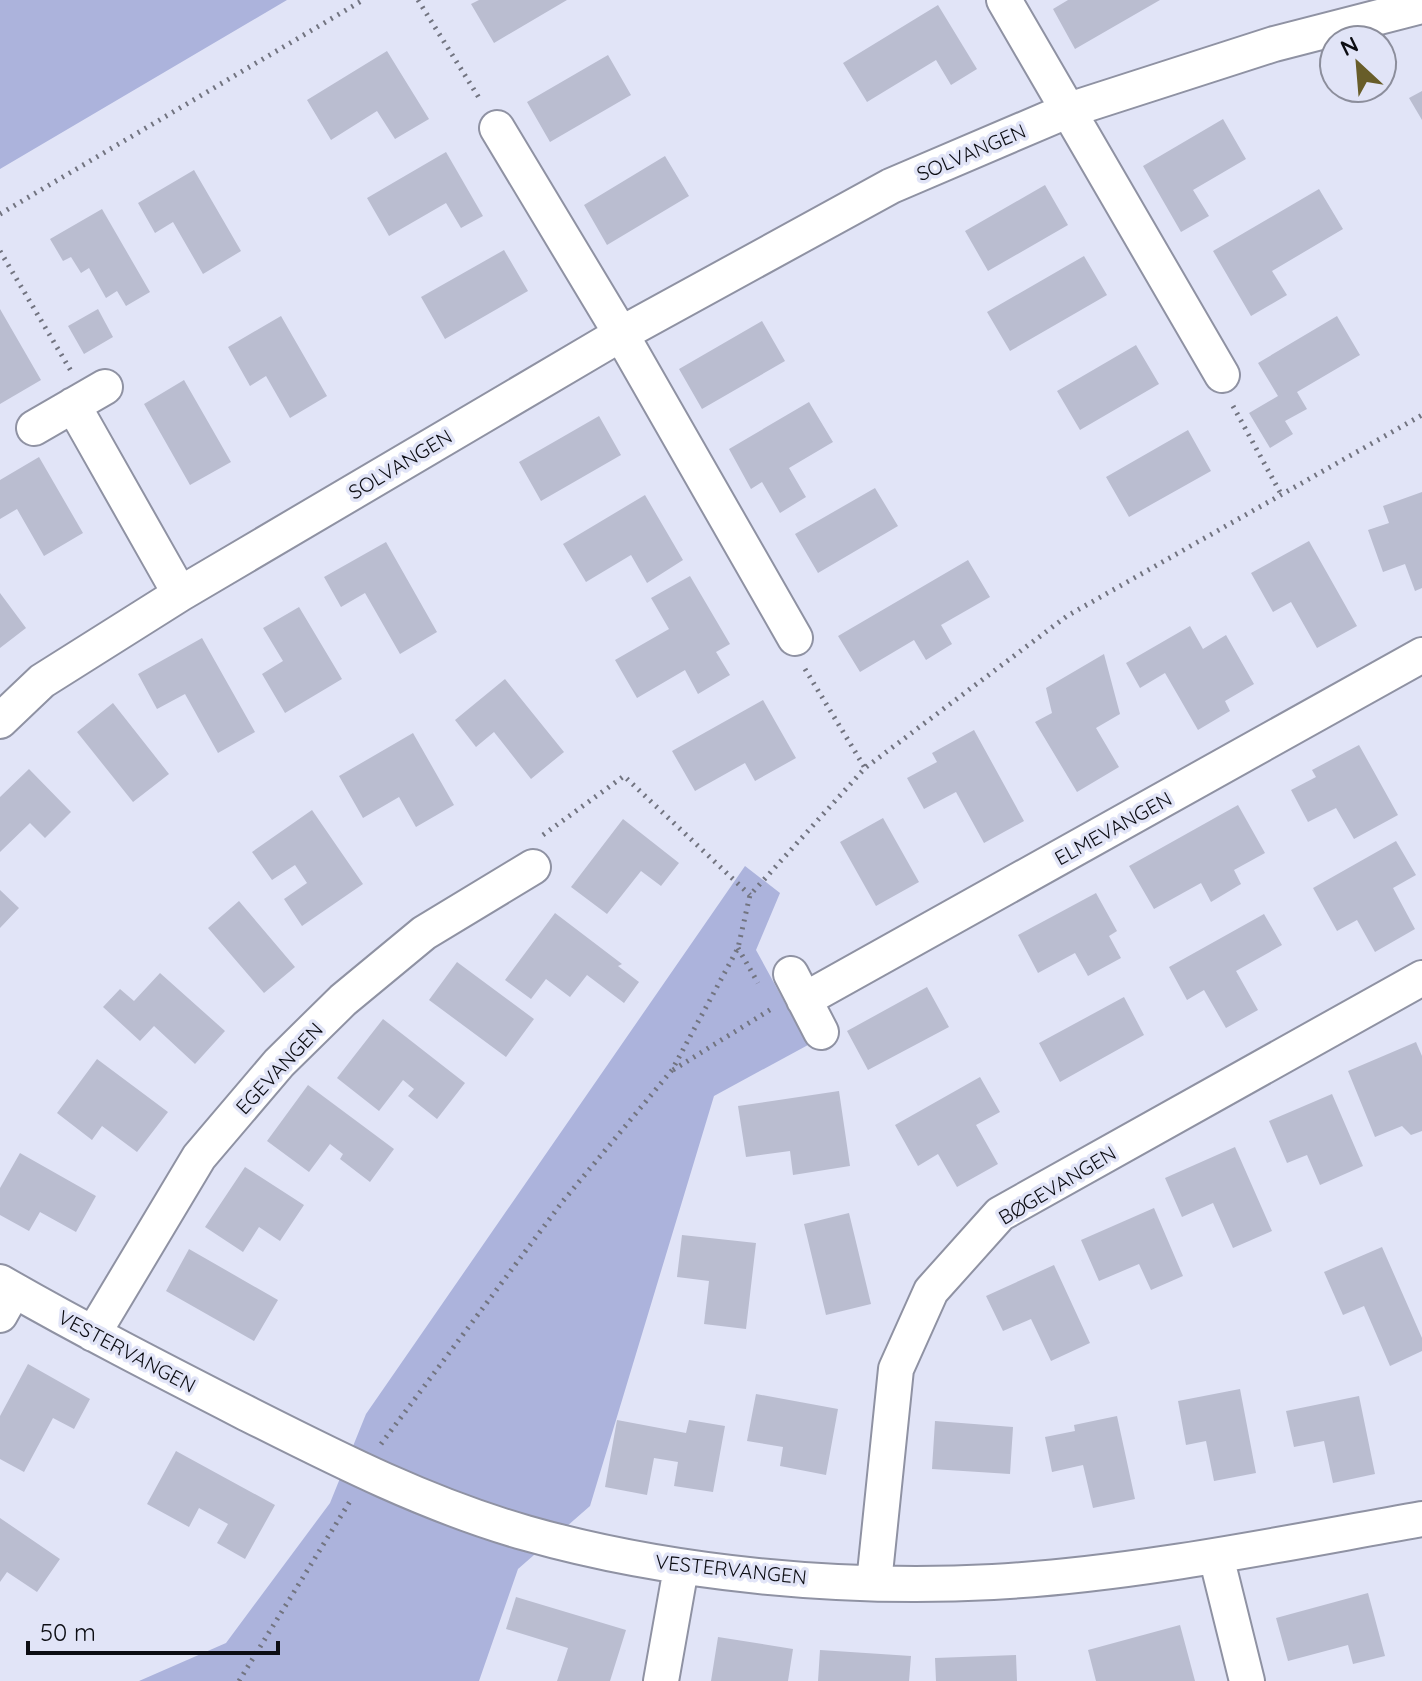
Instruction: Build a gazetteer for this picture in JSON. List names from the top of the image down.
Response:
{
  "streets": {
    "street": [
      "SOLVANGEN",
      "ELMEVANGEN",
      "EGEVANGEN",
      "BØGEVANGEN",
      "VESTERVANGEN"
    ]
  },
  "crossings": [
    ["EGEVANGEN", "VESTERVANGEN"],
    ["BØGEVANGEN", "VESTERVANGEN"]
  ],
  "scale_bar": "50 m",
  "north": "top left"
}
